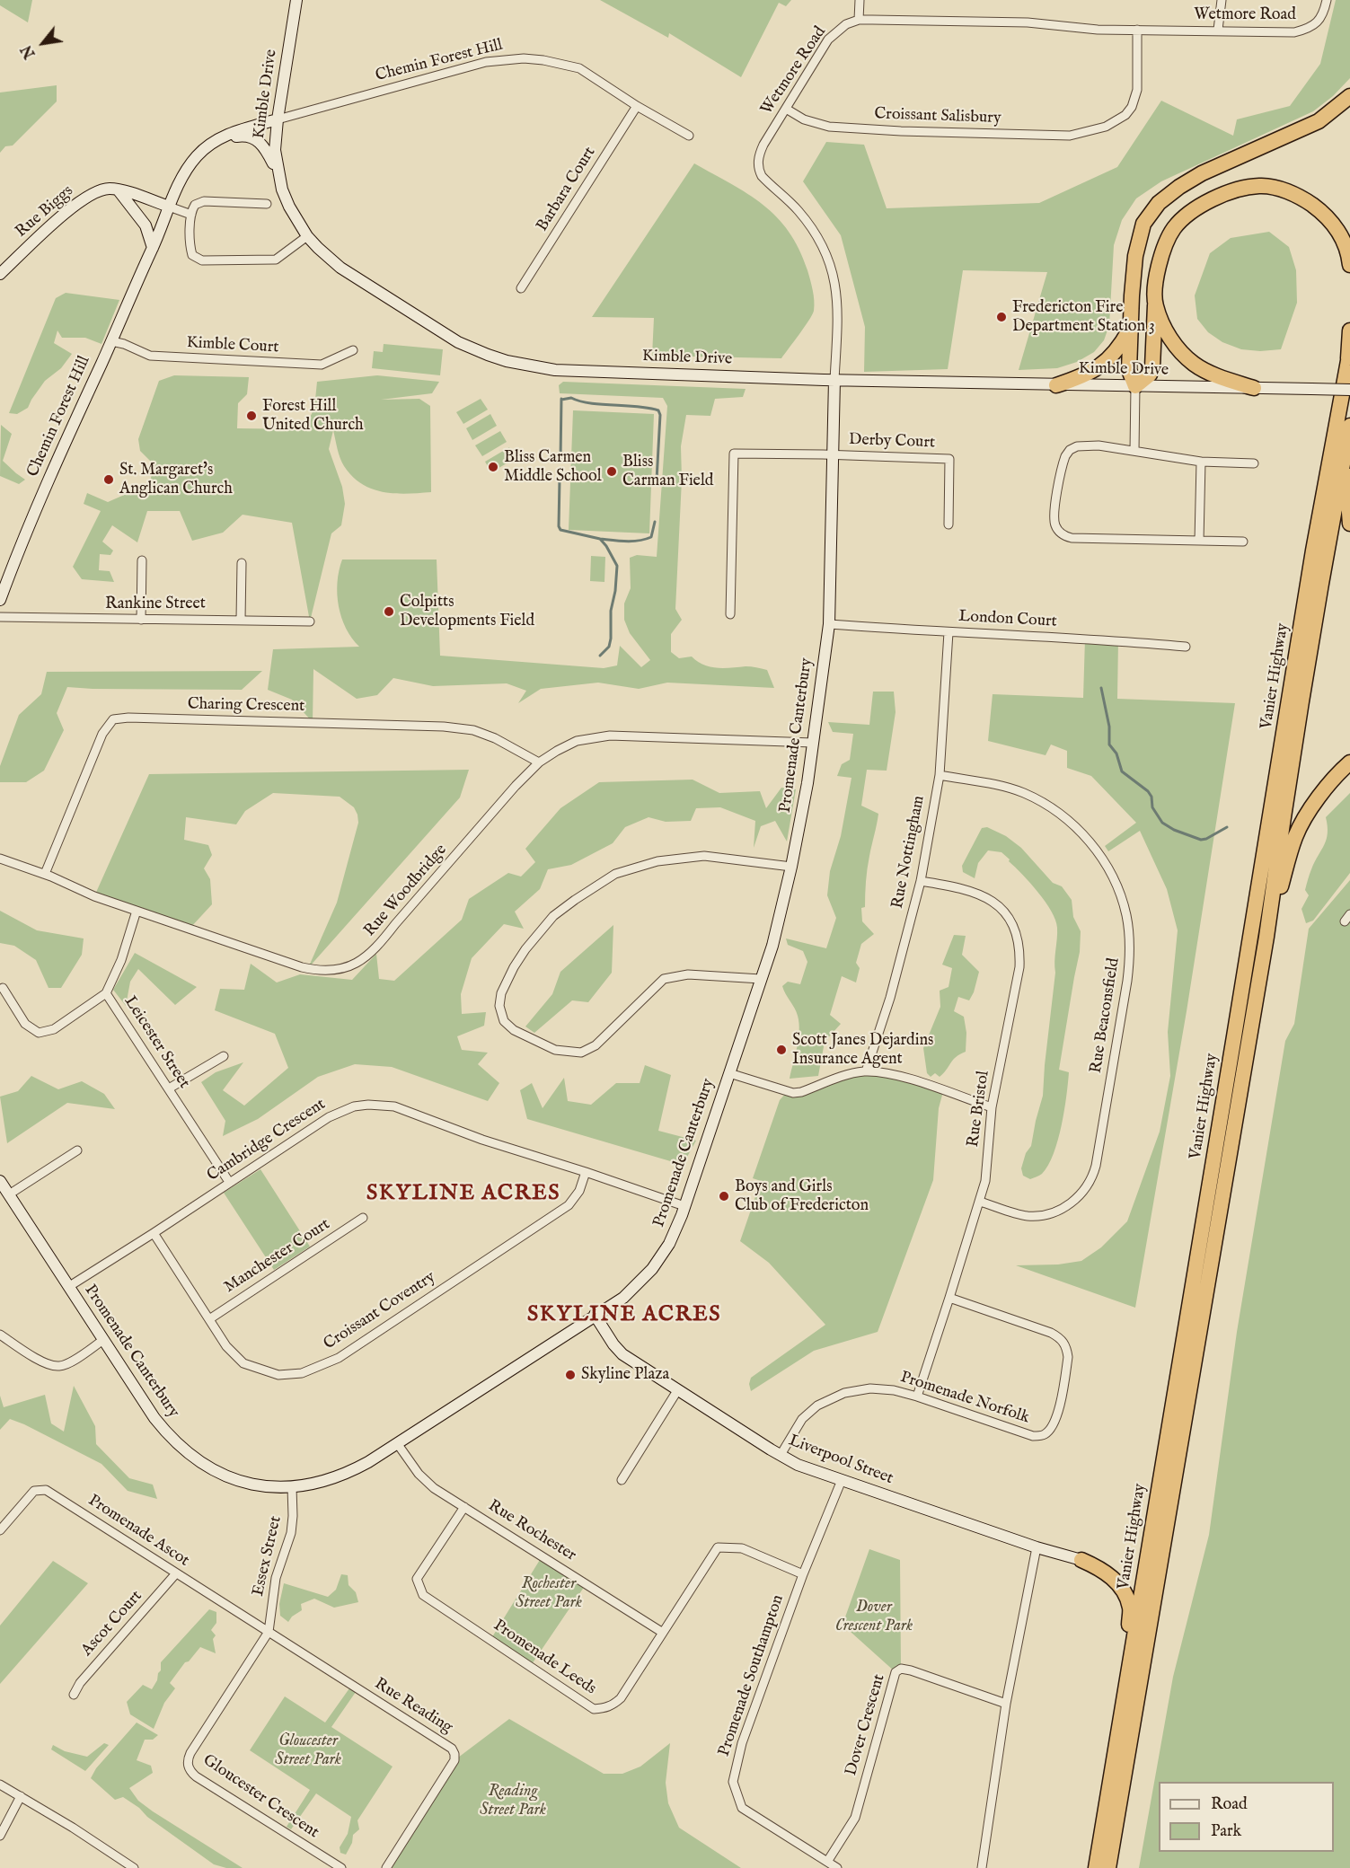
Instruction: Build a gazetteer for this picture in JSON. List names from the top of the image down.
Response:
{
  "streets": {
    "highway": ["Vanier Highway"],
    "street": [
      "Wetmore Road",
      "Chemin Forest Hill",
      "Kimble Drive",
      "Croissant Salisbury",
      "Barbara Court",
      "Rue Biggs",
      "Kimble Court",
      "Derby Court",
      "Rankine Street",
      "London Court",
      "Charing Crescent",
      "Promenade Canterbury",
      "Rue Nottingham",
      "Rue Woodbridge",
      "Rue Beaconsfield",
      "Leicester Street",
      "Rue Bristol",
      "Cambridge Crescent",
      "Manchester Court",
      "Croissant Coventry",
      "Promenade Norfolk",
      "Liverpool Street",
      "Promenade Ascot",
      "Rue Rochester",
      "Essex Street",
      "Ascot Court",
      "Promenade Leeds",
      "Promenade Southampton",
      "Rue Reading",
      "Dover Crescent",
      "Gloucester Crescent"
    ]
  },
  "crossings": [
    ["Wetmore Road", "Kimble Drive"],
    ["Wetmore Road", "Croissant Salisbury"],
    ["Wetmore Road", "Promenade Canterbury"],
    ["Chemin Forest Hill", "Kimble Drive"],
    ["Chemin Forest Hill", "Barbara Court"],
    ["Chemin Forest Hill", "Kimble Court"],
    ["Kimble Drive", "Promenade Canterbury"],
    ["Derby Court", "Promenade Canterbury"],
    ["London Court", "Promenade Canterbury"],
    ["London Court", "Rue Nottingham"],
    ["Charing Crescent", "Rue Woodbridge"],
    ["Promenade Canterbury", "Rue Woodbridge"],
    ["Promenade Canterbury", "Cambridge Crescent"],
    ["Promenade Canterbury", "Liverpool Street"],
    ["Promenade Canterbury", "Rue Rochester"],
    ["Promenade Canterbury", "Essex Street"],
    ["Rue Nottingham", "Rue Beaconsfield"],
    ["Rue Nottingham", "Rue Bristol"],
    ["Rue Woodbridge", "Leicester Street"],
    ["Rue Beaconsfield", "Rue Bristol"],
    ["Leicester Street", "Cambridge Crescent"],
    ["Rue Bristol", "Promenade Norfolk"],
    ["Cambridge Crescent", "Croissant Coventry"],
    ["Manchester Court", "Croissant Coventry"],
    ["Promenade Norfolk", "Liverpool Street"],
    ["Liverpool Street", "Promenade Southampton"],
    ["Promenade Ascot", "Essex Street"],
    ["Promenade Ascot", "Ascot Court"],
    ["Promenade Ascot", "Rue Reading"],
    ["Promenade Ascot", "Gloucester Crescent"],
    ["Rue Rochester", "Promenade Leeds"],
    ["Essex Street", "Rue Reading"],
    ["Essex Street", "Gloucester Crescent"],
    ["Promenade Leeds", "Promenade Southampton"],
    ["Promenade Southampton", "Dover Crescent"],
    ["Rue Reading", "Gloucester Crescent"]
  ],
  "districts": ["SKYLINE ACRES", "SKYLINE ACRES"],
  "parks": [
    "Rochester Street Park",
    "Dover Crescent Park",
    "Gloucester Street Park",
    "Reading Street Park"
  ],
  "places": [
    "Fredericton Fire Department Station 3",
    "Forest Hill United Church",
    "Bliss Carmen Middle School",
    "Bliss Carman Field",
    "St. Margaret's Anglican Church",
    "Colpitts Developments Field",
    "Scott Janes Dejardins Insurance Agent",
    "Boys and Girls Club of Fredericton",
    "Skyline Plaza"
  ],
  "legend": ["Road", "Park"],
  "north": "bottom left"
}
